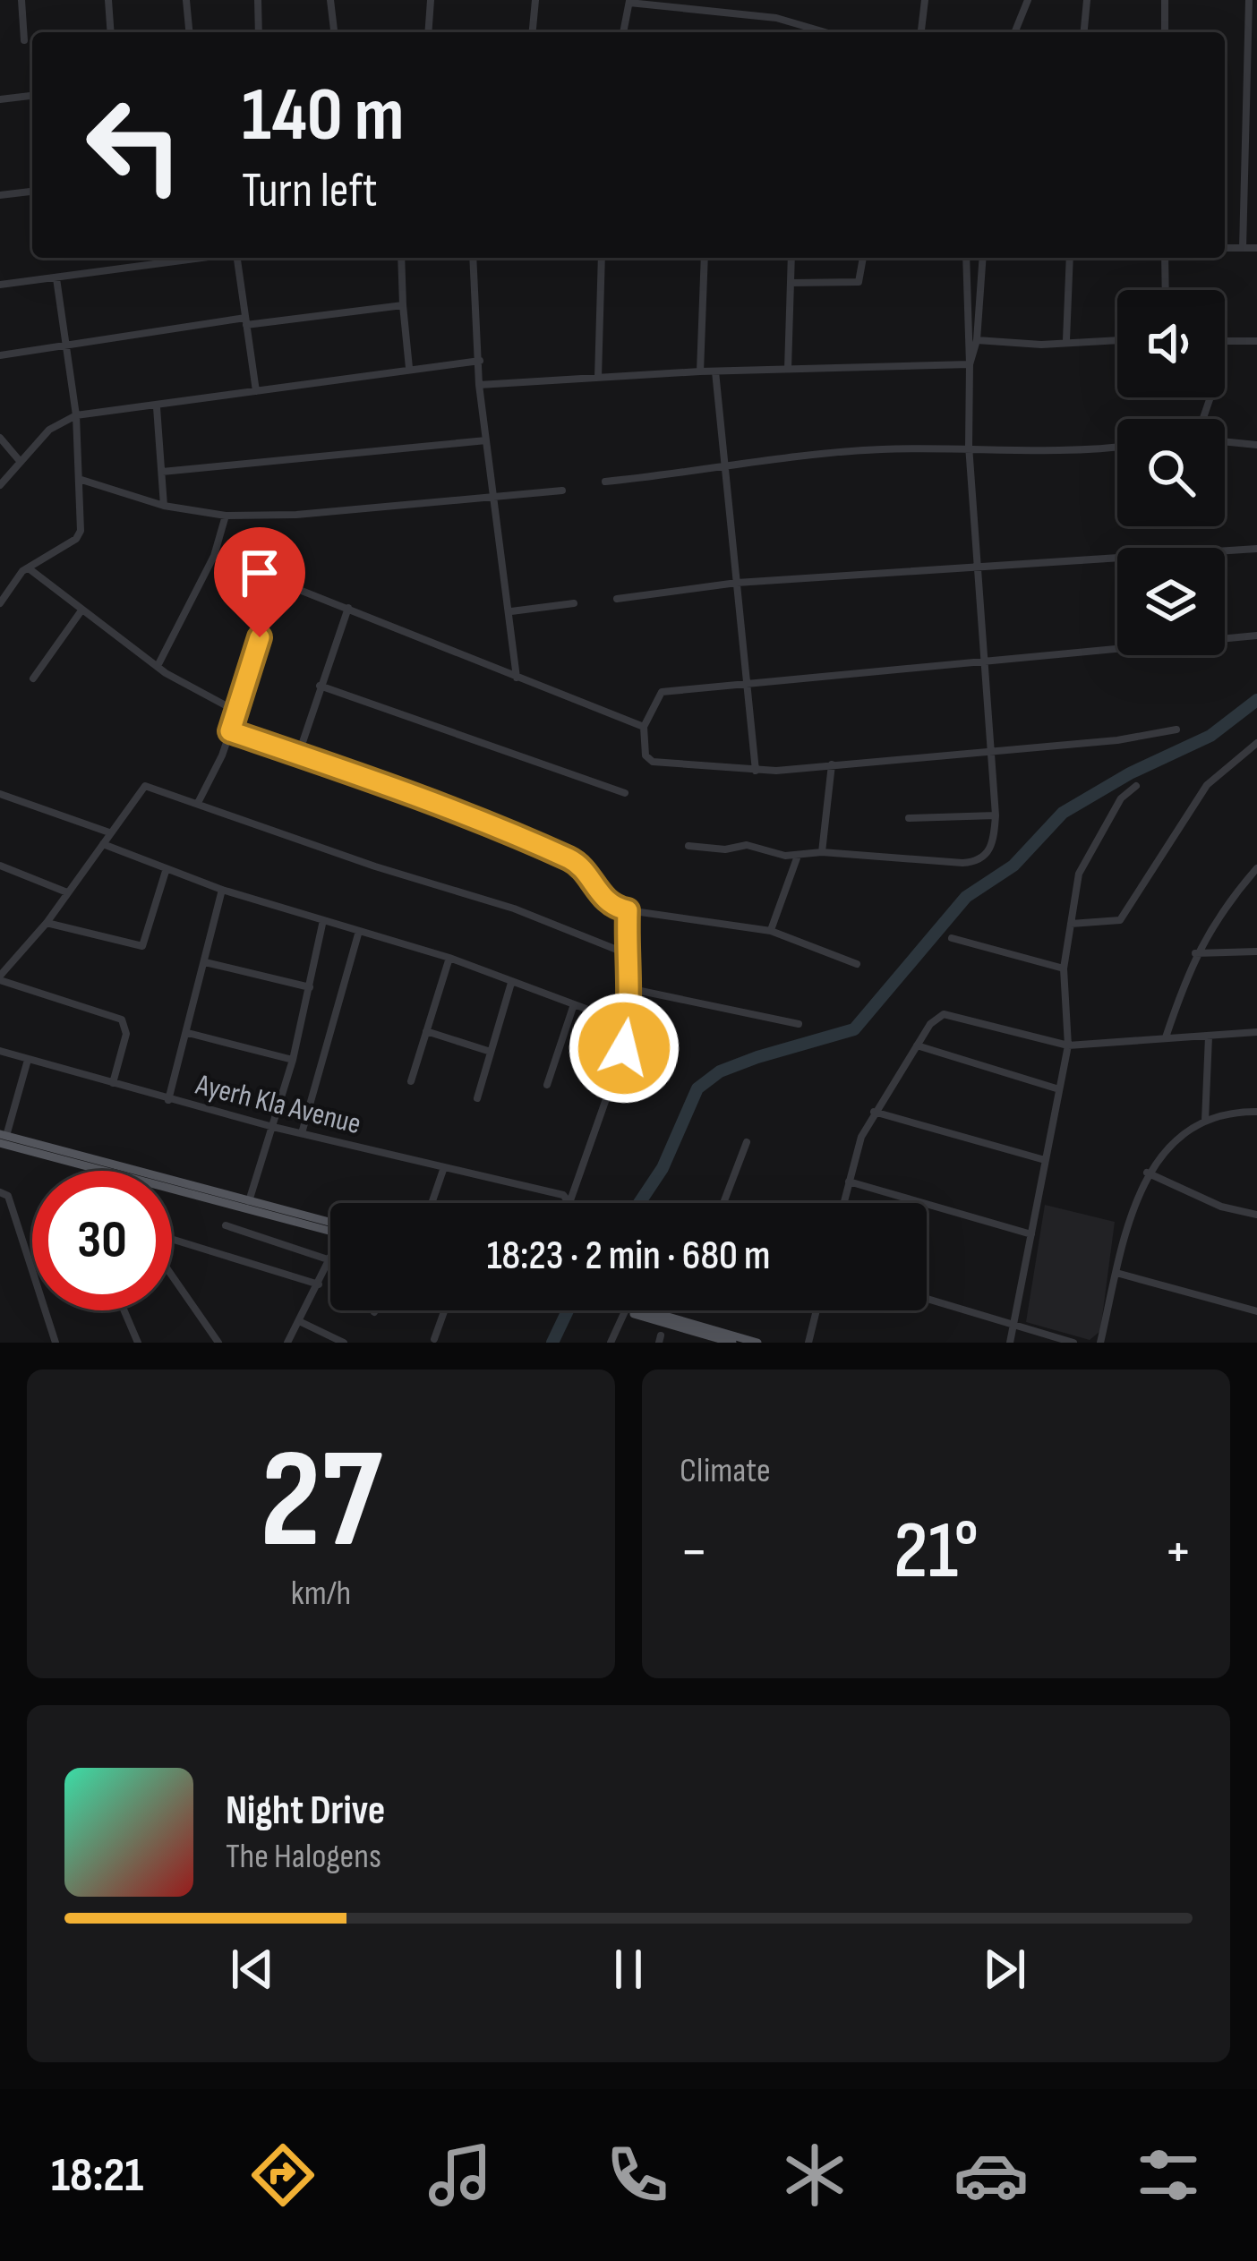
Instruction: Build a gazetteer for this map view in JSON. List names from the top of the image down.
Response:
{
  "streets": {
    "street": ["Ayerh Kla Avenue"]
  },
  "page": {
    "turn": ["140 m", "Turn left"],
    "limit": "30",
    "trip": "18:23 · 2 min · 680 m",
    "tile": [
      ["27", "km/h"],
      "Climate"
    ],
    "heat": ["−", "21°", "+"],
    "song": ["Night Drive", "The Halogens"],
    "tabs": "18:21"
  }
}
